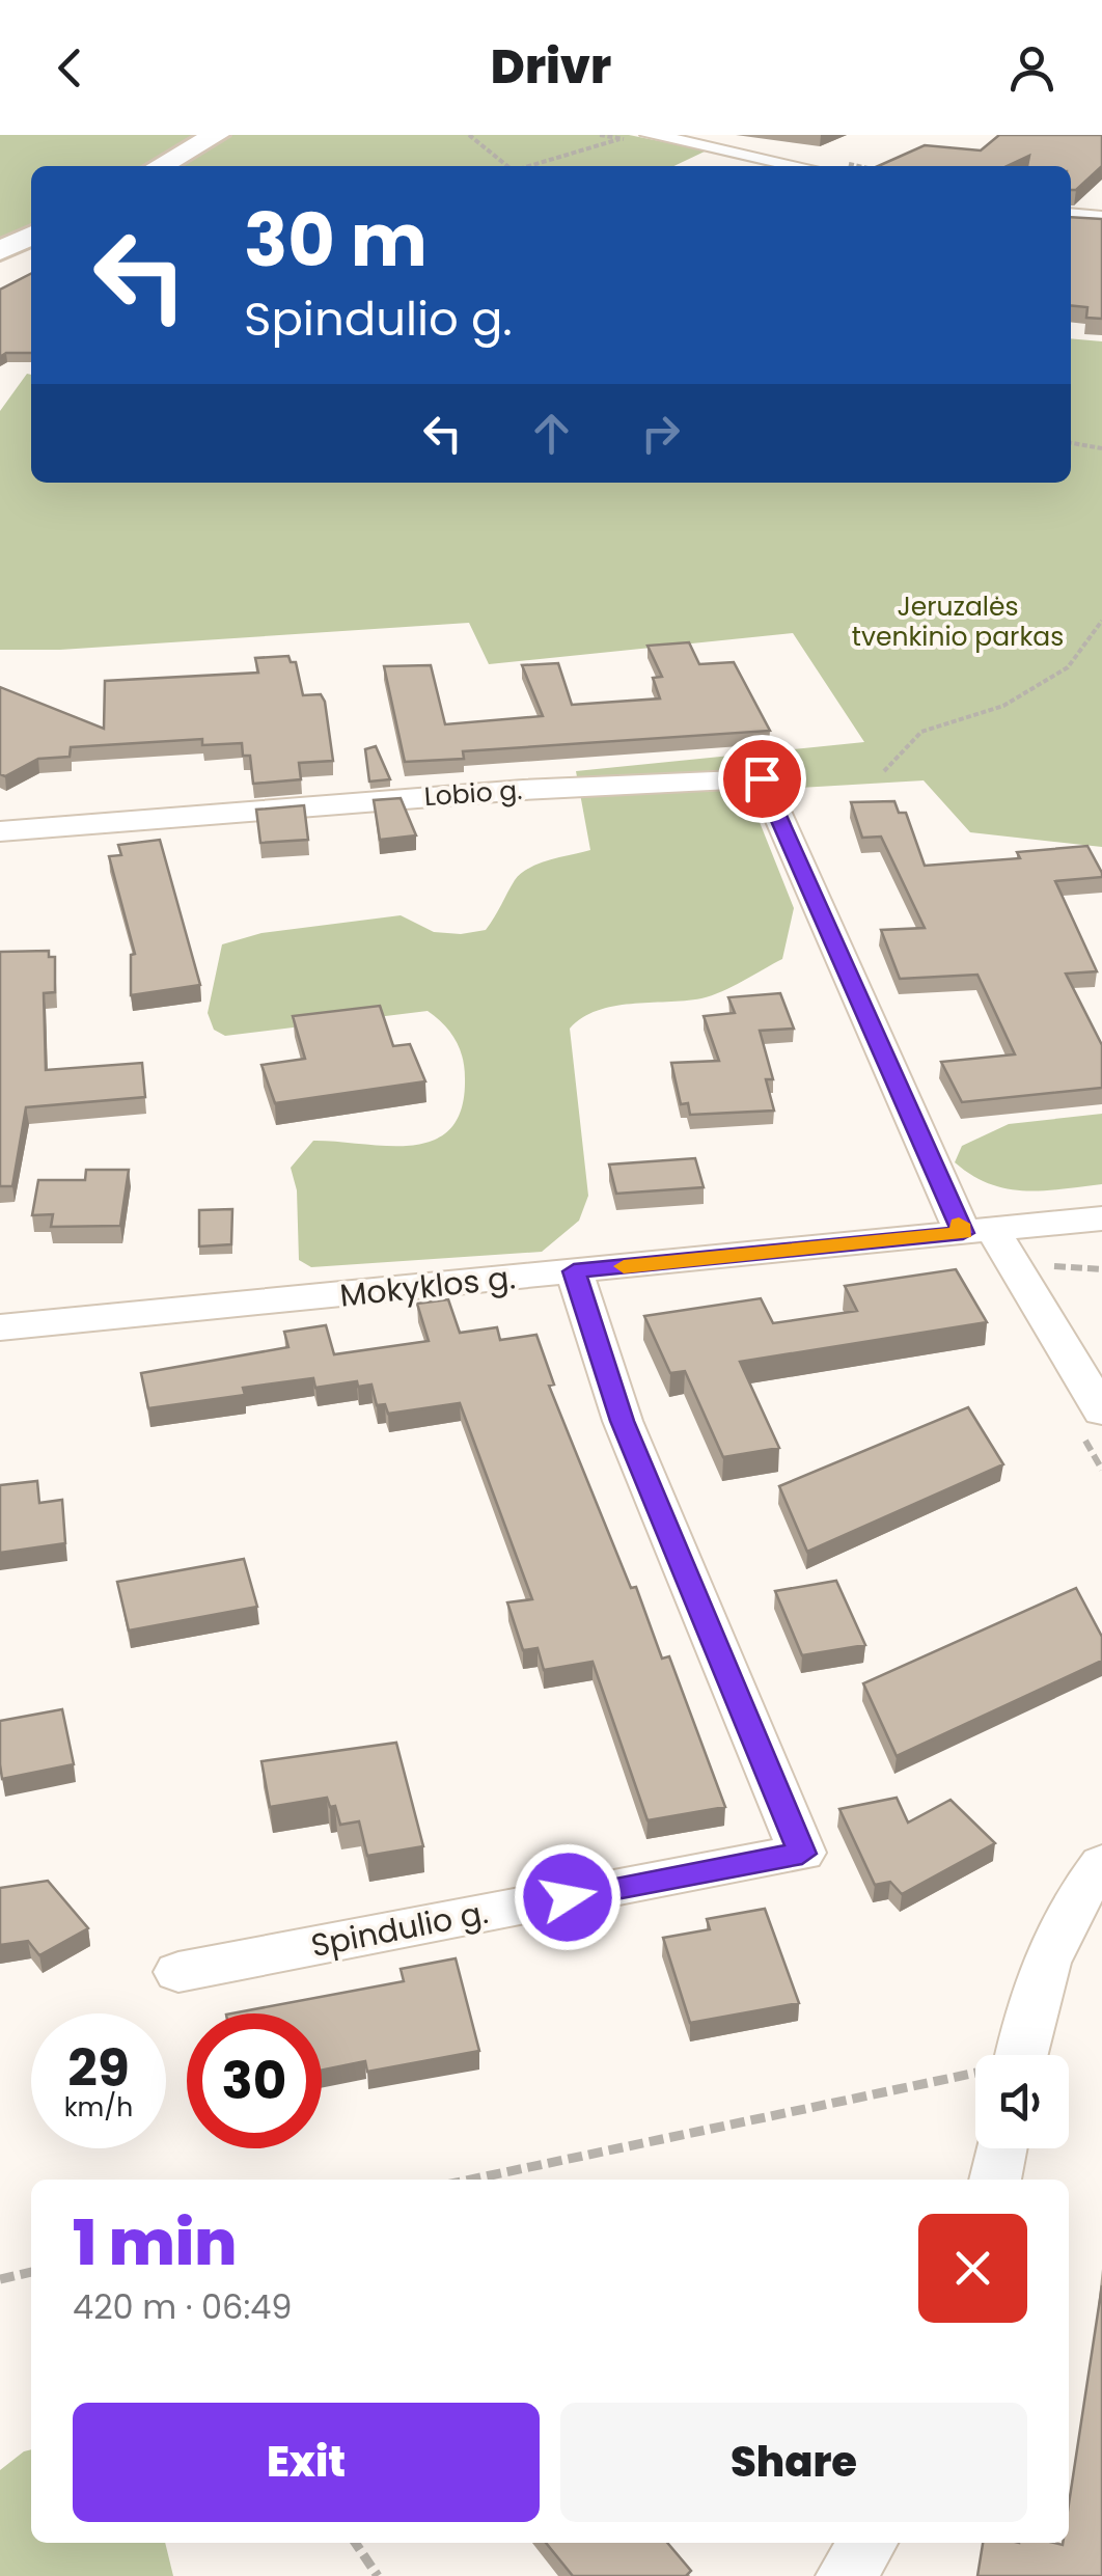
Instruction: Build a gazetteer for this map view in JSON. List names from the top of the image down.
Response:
{
  "streets": {
    "street": ["Lobio g.", "Mokyklos g.", "Spindulio g."]
  },
  "crossings": [
    ["Lobio g.", "Mokyklos g."],
    ["Mokyklos g.", "Spindulio g."]
  ],
  "parks": ["Jeruzalės tvenkinio parkas"],
  "page": {
    "header": "Drivr",
    "turn": ["30 m", "Spindulio g."],
    "speed": "29 km/h",
    "limit": "30",
    "heading": ["1 min", "420 m · 06:49"],
    "buttons": ["Exit", "Share"]
  }
}
